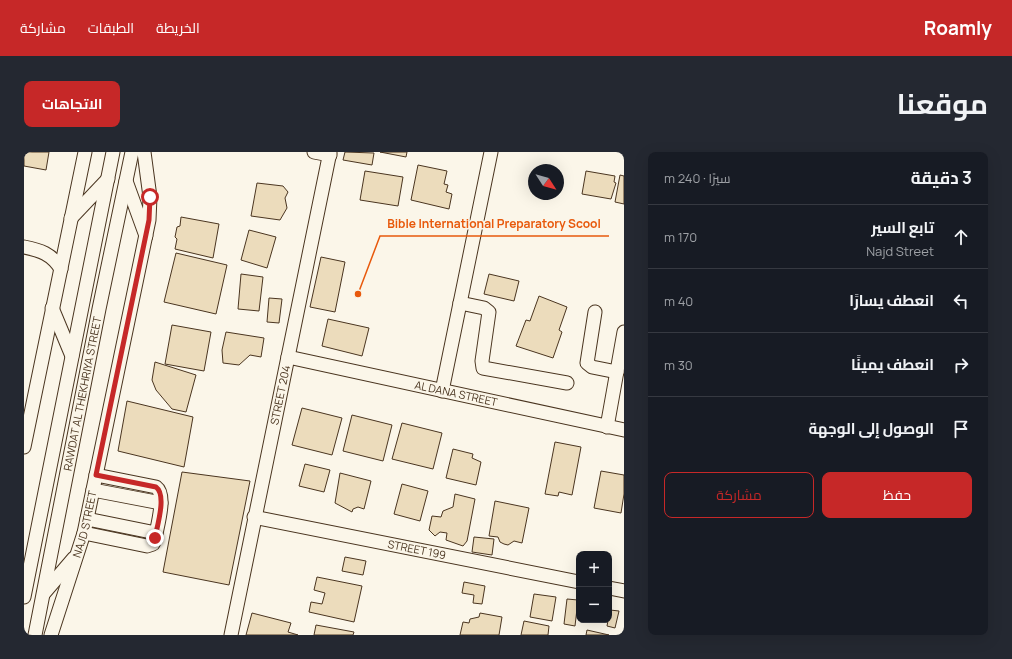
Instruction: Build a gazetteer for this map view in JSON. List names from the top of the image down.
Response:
{
  "streets": {
    "street": [
      "RAWDAT AL THEKHRIYA STREET",
      "AL DANA STREET",
      "STREET 204",
      "NAJD STREET",
      "STREET 199"
    ]
  },
  "crossings": [
    ["AL DANA STREET", "STREET 204"],
    ["STREET 204", "STREET 199"]
  ],
  "places": ["Bible International Preparatory Scool"],
  "north": "bottom right",
  "page": {
    "header": "Roamly",
    "nav": ["الخريطة", "الطبقات", "مشاركة"],
    "title": "موقعنا",
    "buttons": [
      "الاتجاهات",
      ["حفظ", "مشاركة"]
    ],
    "heading": ["3 دقيقة", "سيرًا · 240 m"],
    "list": [
      ["تابع السير", "Najd Street", "170 m"],
      ["انعطف يسارًا", "40 m"],
      ["انعطف يمينًا", "30 m"],
      "الوصول إلى الوجهة"
    ],
    "map_buttons": ["+", "−"]
  }
}
